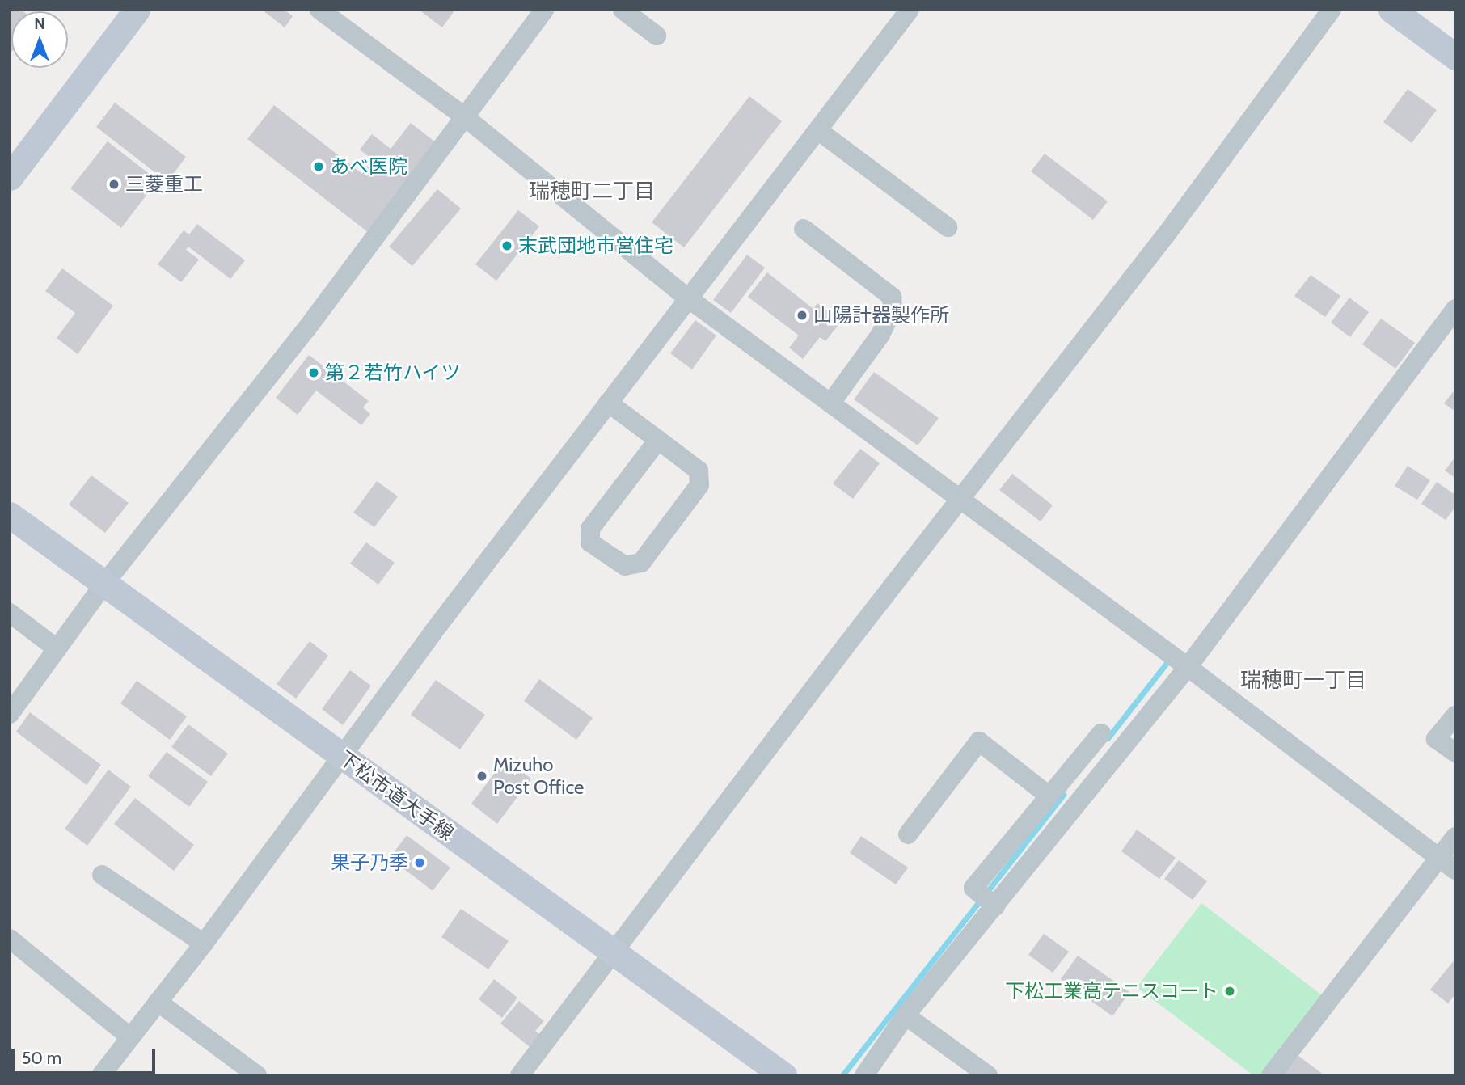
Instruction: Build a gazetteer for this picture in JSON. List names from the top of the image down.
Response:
{
  "streets": {
    "street": ["下松市道大手線"]
  },
  "districts": ["瑞穂町二丁目", "瑞穂町一丁目"],
  "places": [
    "あべ医院",
    "三菱重工",
    "末武団地市営住宅",
    "山陽計器製作所",
    "第２若竹ハイツ",
    "Mizuho Post Office",
    "果子乃季",
    "下松工業高テニスコート"
  ],
  "scale_bar": "50 m",
  "north": "top"
}
